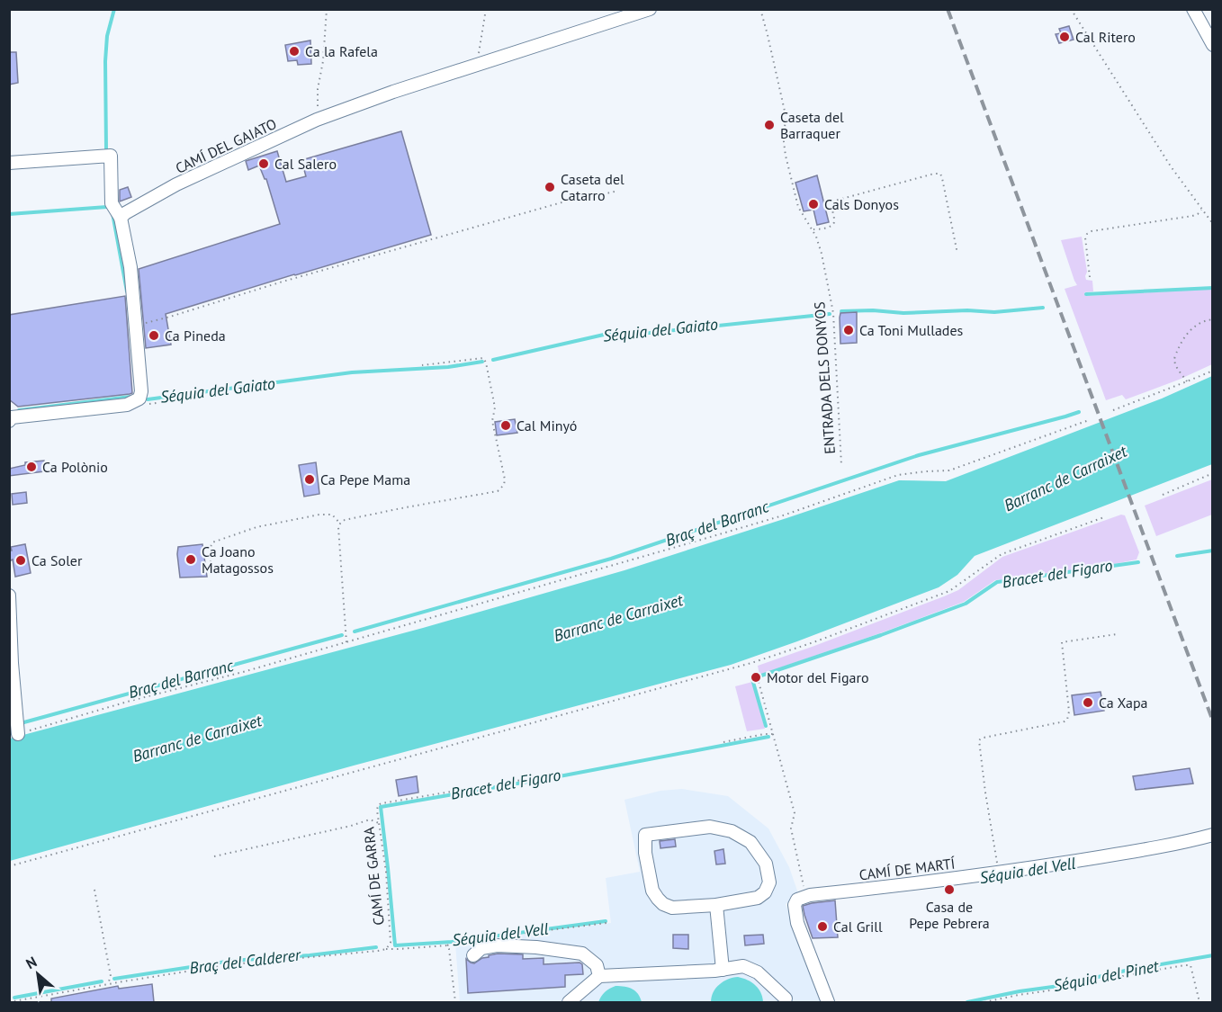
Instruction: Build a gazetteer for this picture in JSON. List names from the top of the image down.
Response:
{
  "streets": {
    "street": ["CAMÍ DEL GAIATO", "CAMÍ DE MARTÍ"],
    "path": ["ENTRADA DELS DONYOS", "CAMÍ DE GARRA"]
  },
  "water": [
    "Séquia del Gaiato",
    "Barranc de Carraixet",
    "Braç del Barranc",
    "Bracet del Figaro",
    "Séquia del Vell",
    "Braç del Calderer",
    "Séquia del Pinet"
  ],
  "places": [
    "Cal Ritero",
    "Ca la Rafela",
    "Caseta del Barraquer",
    "Cal Salero",
    "Caseta del Catarro",
    "Cals Donyos",
    "Ca Toni Mullades",
    "Ca Pineda",
    "Cal Minyó",
    "Ca Polònio",
    "Ca Pepe Mama",
    "Ca Joano Matagossos",
    "Ca Soler",
    "Motor del Figaro",
    "Ca Xapa",
    "Casa de Pepe Pebrera",
    "Cal Grill"
  ],
  "north": "top left"
}
